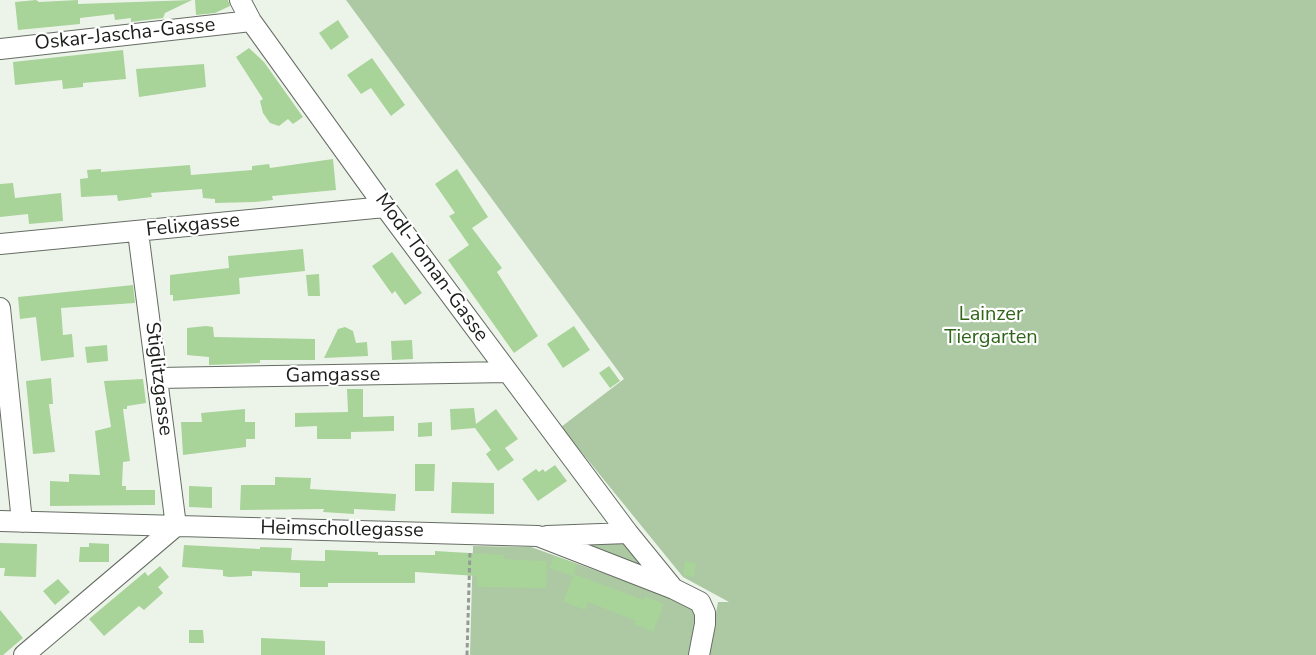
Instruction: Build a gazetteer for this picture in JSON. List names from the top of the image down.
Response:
{
  "streets": {
    "street": [
      "Oskar-Jascha-Gasse",
      "Felixgasse",
      "Modl-Toman-Gasse",
      "Gamgasse",
      "Stiglitzgasse",
      "Heimschollegasse"
    ]
  },
  "crossings": [
    ["Oskar-Jascha-Gasse", "Modl-Toman-Gasse"],
    ["Felixgasse", "Modl-Toman-Gasse"],
    ["Felixgasse", "Stiglitzgasse"],
    ["Modl-Toman-Gasse", "Gamgasse"],
    ["Modl-Toman-Gasse", "Heimschollegasse"],
    ["Gamgasse", "Stiglitzgasse"],
    ["Stiglitzgasse", "Heimschollegasse"]
  ],
  "parks": ["Lainzer Tiergarten"]
}
